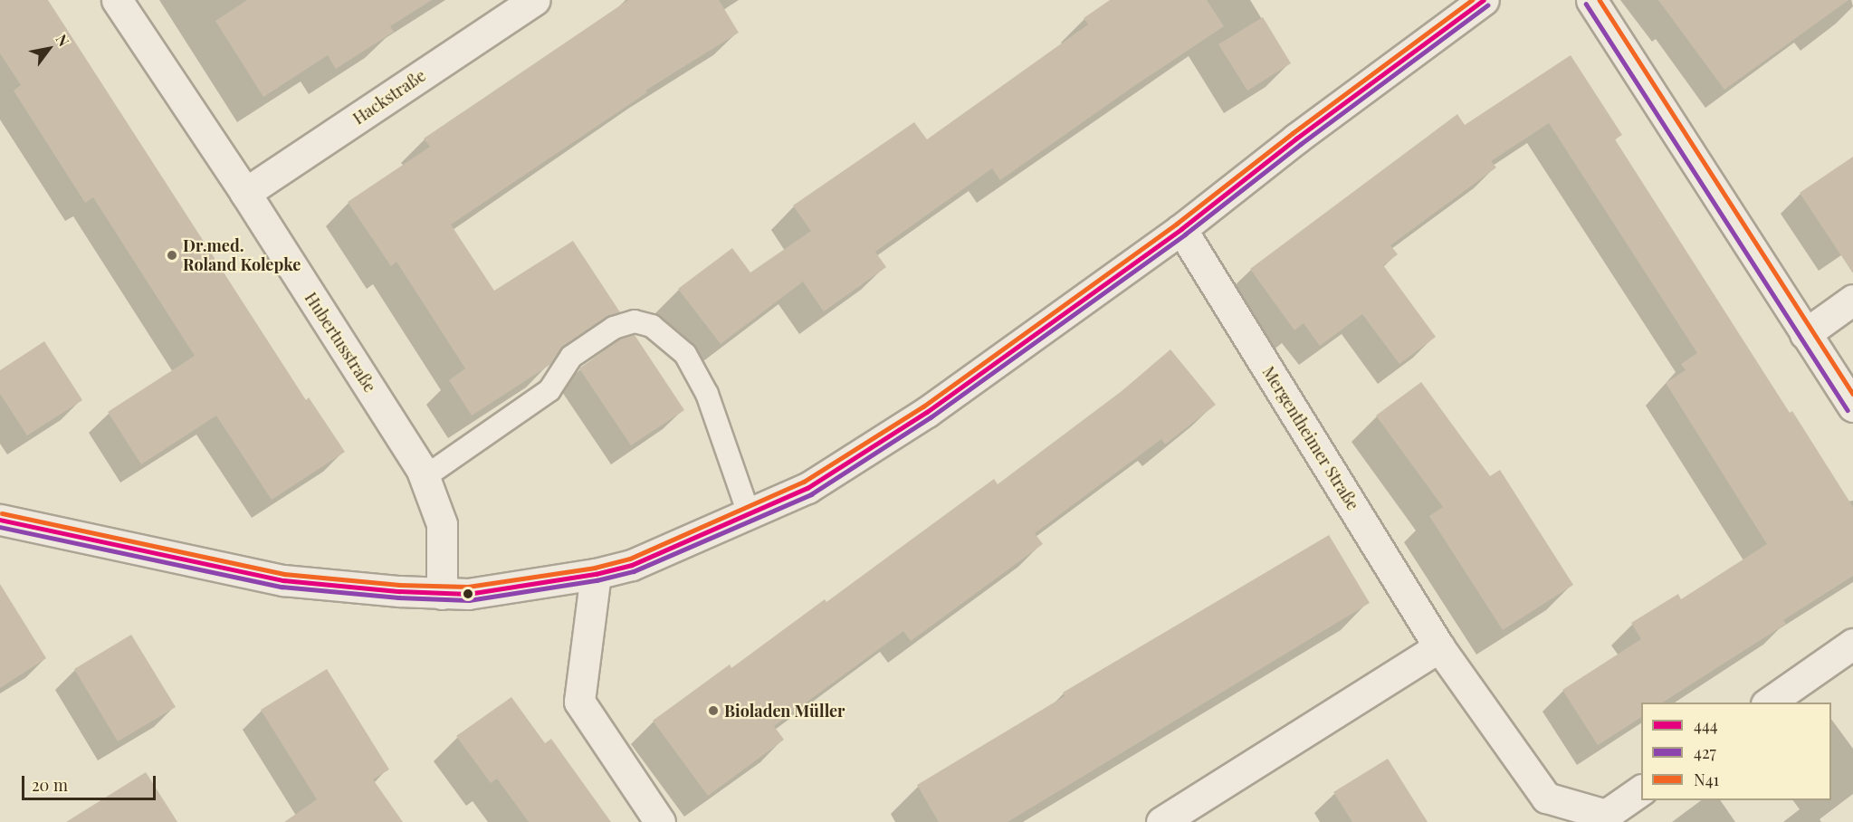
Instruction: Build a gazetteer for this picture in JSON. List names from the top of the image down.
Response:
{
  "streets": {
    "street": ["Hackstraße", "Hubertusstraße", "Mergentheimer Straße"]
  },
  "crossings": [
    ["Hackstraße", "Hubertusstraße"]
  ],
  "places": ["Dr.med. Roland Kolepke", "Bioladen Müller"],
  "lines": ["transit line 444", "transit line N41", "transit line 427"],
  "legend": ["444", "427", "N41"],
  "scale_bar": "20 m",
  "north": "top right"
}
